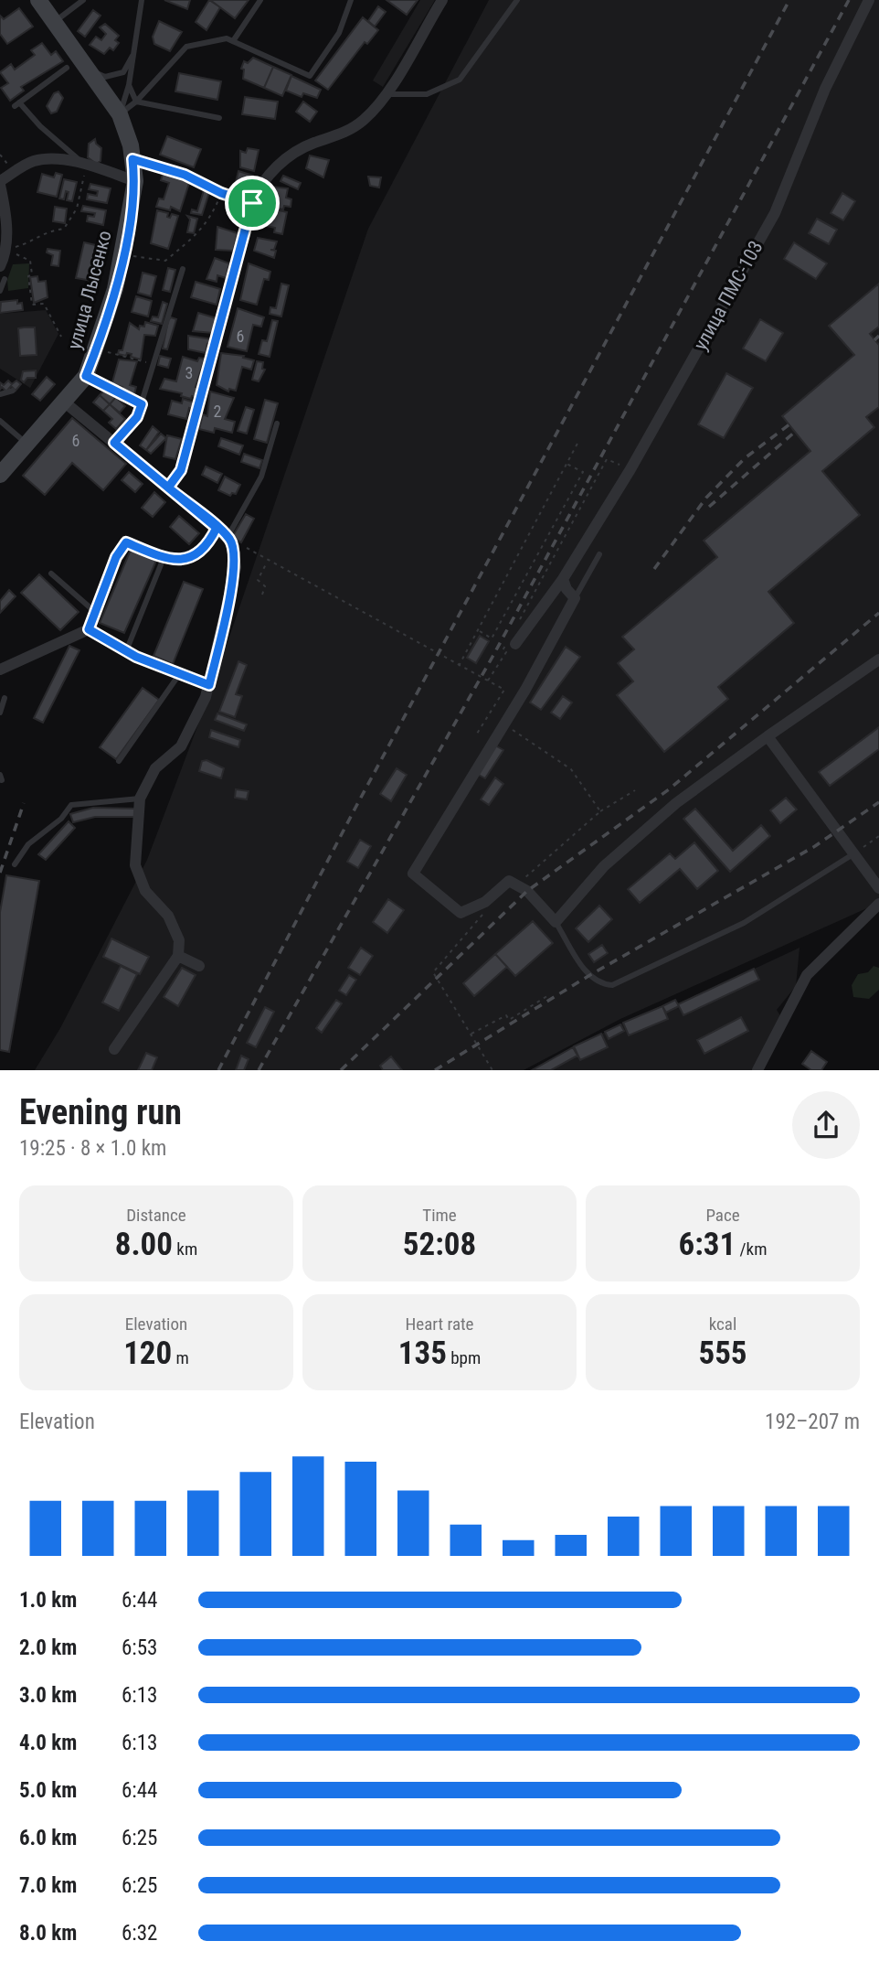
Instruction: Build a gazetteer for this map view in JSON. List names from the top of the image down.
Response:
{
  "streets": {
    "main road": ["улица Лысенко"],
    "street": ["улица ПМС-103"]
  },
  "house_numbers": [
    "6",
    "3",
    "2",
    "6"
  ],
  "page": {
    "heading": ["Evening run", "19:25 · 8 × 1.0 km"],
    "stats": [
      ["Distance", "8.00 km"],
      ["Time", "52:08"],
      ["Pace", "6:31 /km"],
      ["Elevation", "120 m"],
      ["Heart rate", "135 bpm"],
      ["kcal", "555"]
    ],
    "chart": ["Elevation", "192–207 m"],
    "list": [
      {
        "name": "1.0 km",
        "note": "6:44"
      },
      {
        "name": "2.0 km",
        "note": "6:53"
      },
      {
        "name": "3.0 km",
        "note": "6:13"
      },
      {
        "name": "4.0 km",
        "note": "6:13"
      },
      {
        "name": "5.0 km",
        "note": "6:44"
      },
      {
        "name": "6.0 km",
        "note": "6:25"
      },
      {
        "name": "7.0 km",
        "note": "6:25"
      },
      {
        "name": "8.0 km",
        "note": "6:32"
      }
    ]
  }
}
